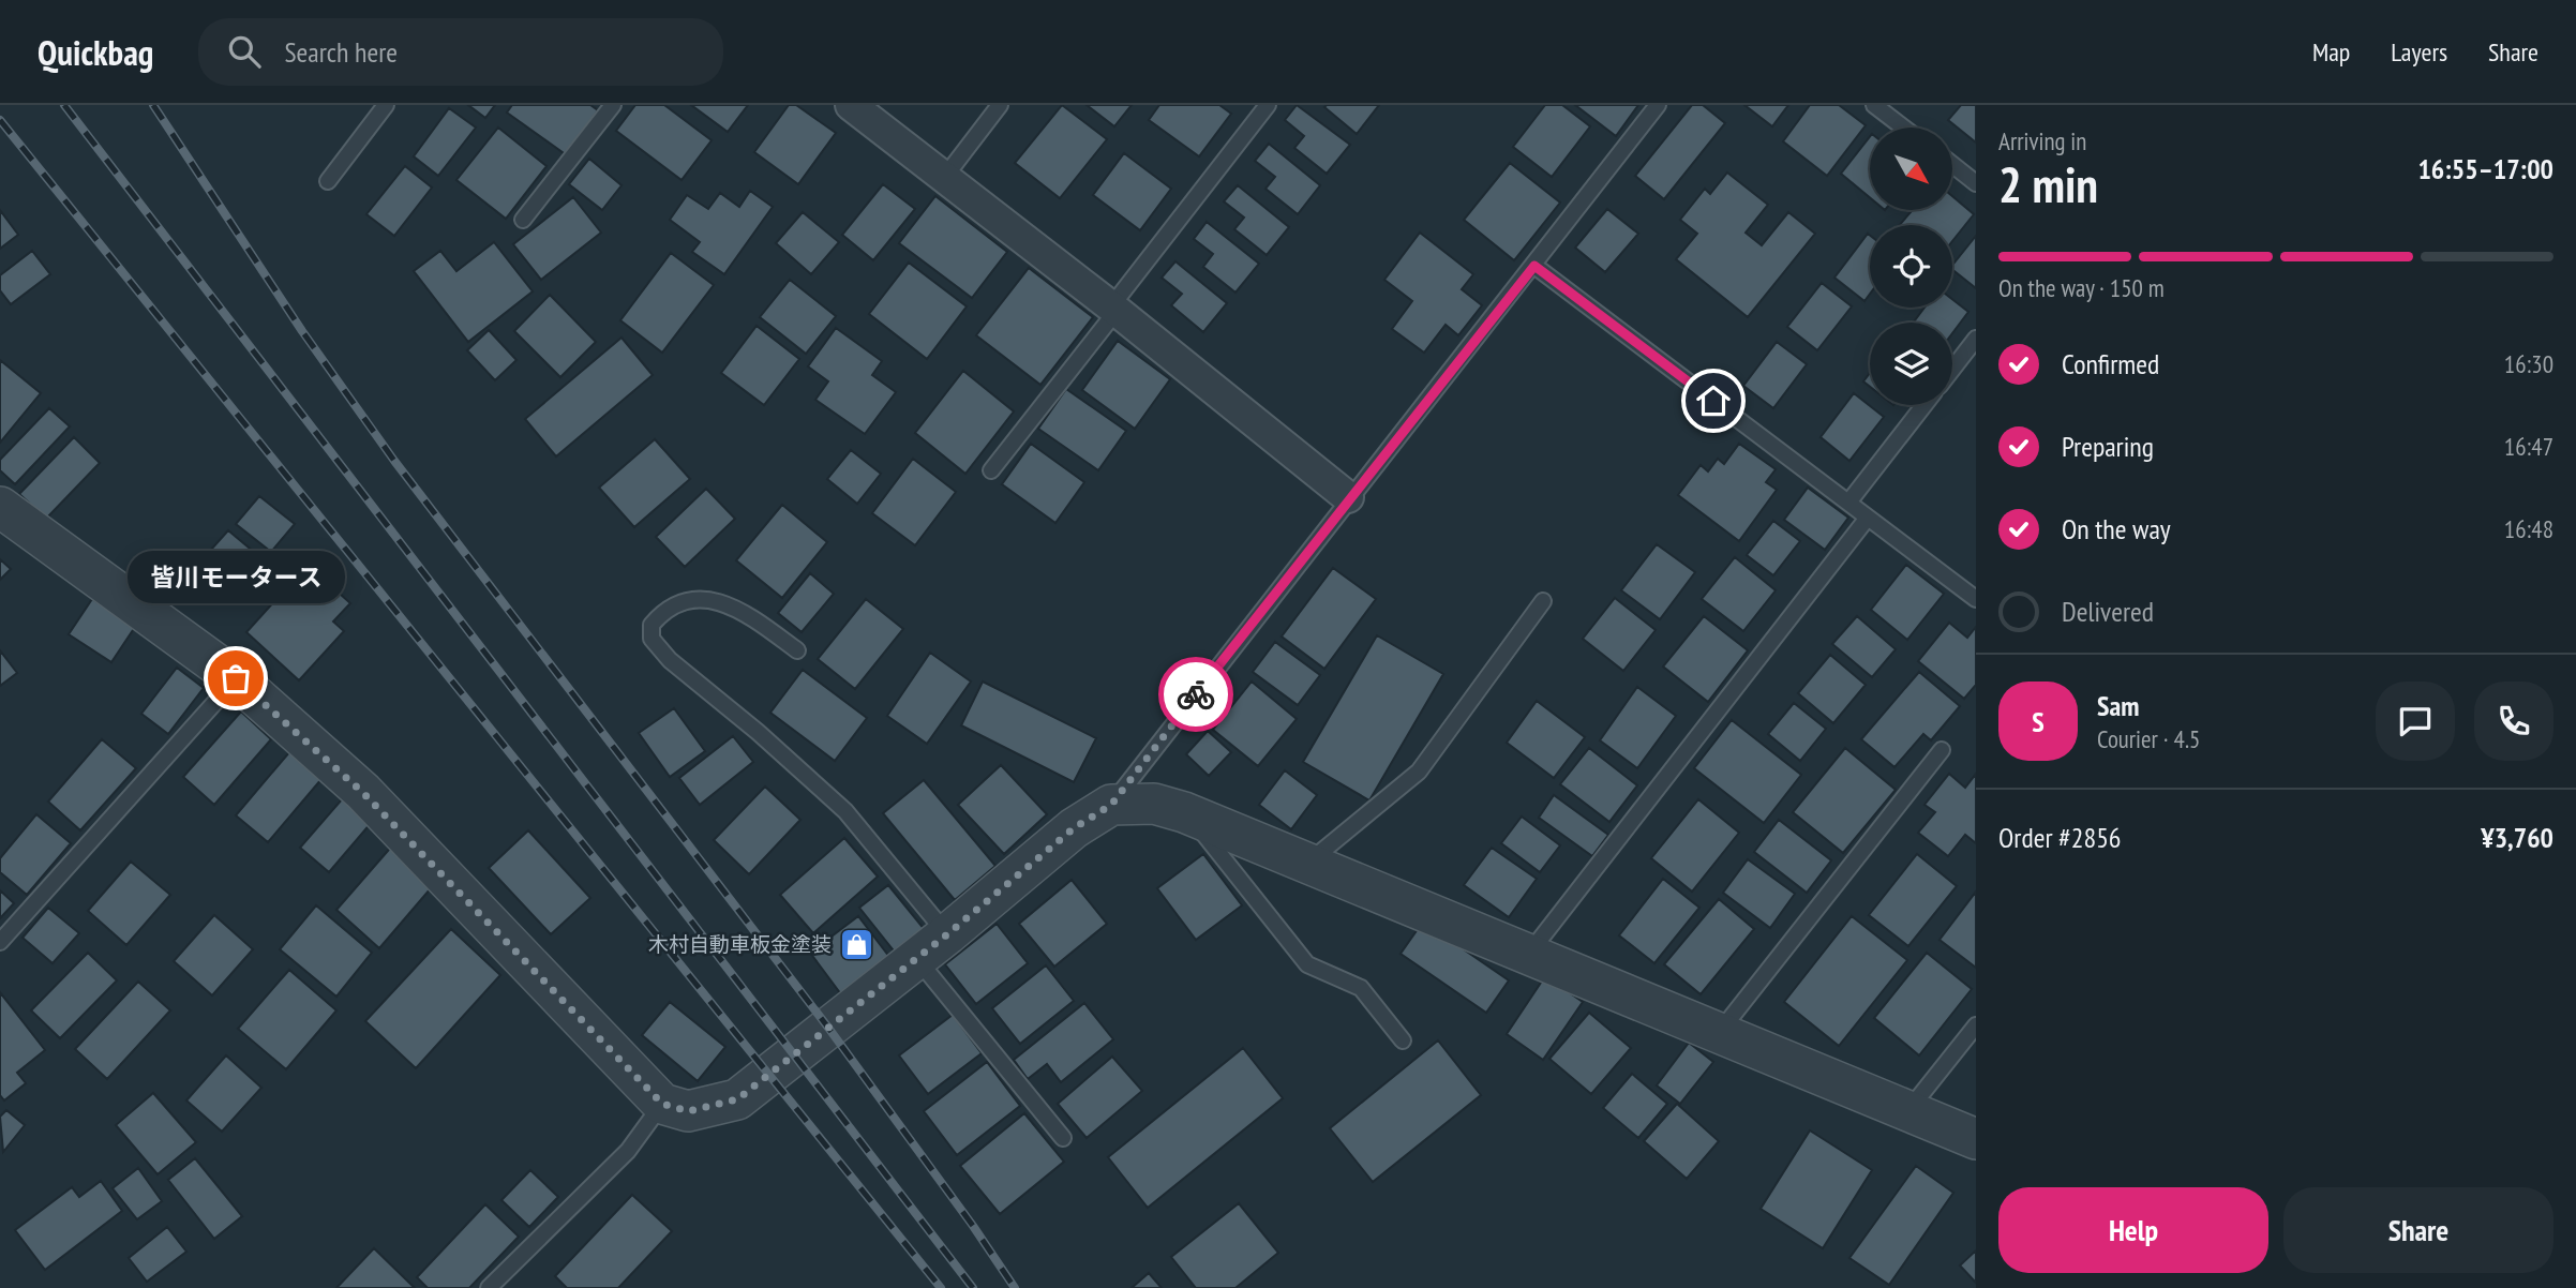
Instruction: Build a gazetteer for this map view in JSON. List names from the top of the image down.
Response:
{
  "places": {
    "other": ["皆川モータース"],
    "shop": ["木村自動車板金塗装"]
  },
  "north": "bottom right",
  "page": {
    "header": "Quickbag",
    "search": "Search here",
    "nav": ["Map", "Layers", "Share"],
    "heading": ["2 min", "Arriving in", "16:55–17:00"],
    "panel": [
      "Sam",
      "Courier · 4.5",
      "Order #2856",
      "¥3,760"
    ],
    "bar": "On the way · 150 m",
    "list": [
      ["Confirmed", "16:30"],
      ["Preparing", "16:47"],
      ["On the way", "16:48"],
      "Delivered"
    ],
    "bubble": "皆川モータース",
    "round": "S",
    "buttons": ["Help", "Share"]
  }
}
